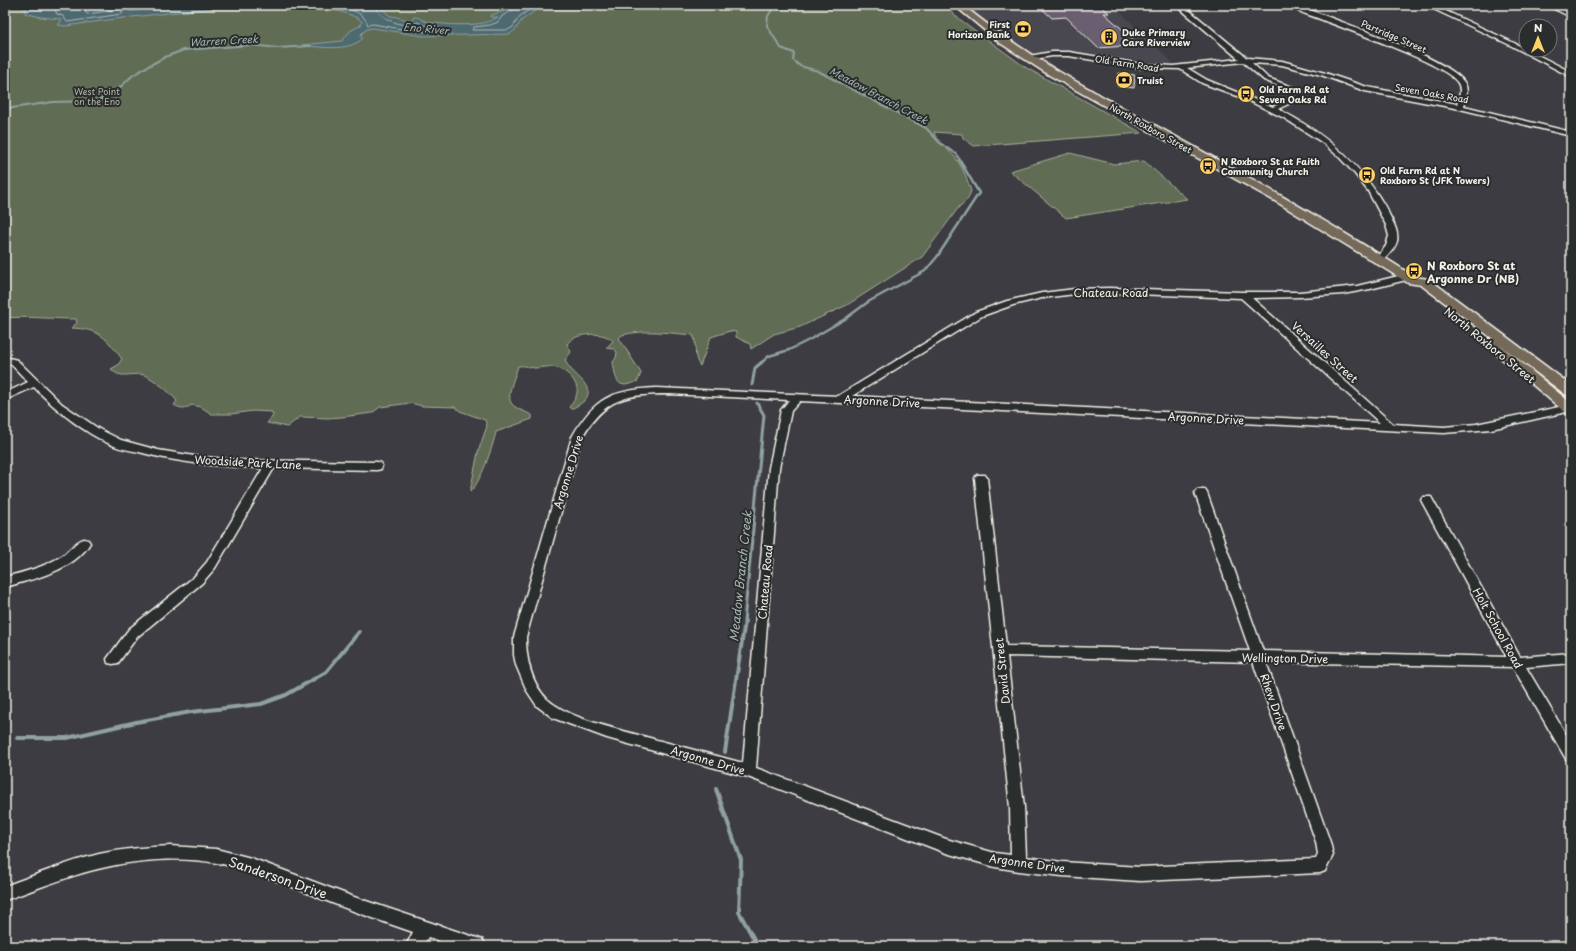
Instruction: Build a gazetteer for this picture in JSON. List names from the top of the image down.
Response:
{
  "streets": {
    "highway": ["North Roxboro Street"],
    "street": [
      "Partridge Street",
      "Old Farm Road",
      "Seven Oaks Road",
      "Chateau Road",
      "Versailles Street",
      "Argonne Drive",
      "Woodside Park Lane",
      "Holt School Road",
      "Wellington Drive",
      "David Street",
      "Rhew Drive",
      "Sanderson Drive"
    ]
  },
  "crossings": [
    ["Partridge Street", "Seven Oaks Road"],
    ["Old Farm Road", "Seven Oaks Road"],
    ["Old Farm Road", "North Roxboro Street"],
    ["North Roxboro Street", "Chateau Road"],
    ["North Roxboro Street", "Argonne Drive"],
    ["Chateau Road", "Versailles Street"],
    ["Chateau Road", "Argonne Drive"],
    ["Versailles Street", "Argonne Drive"],
    ["Argonne Drive", "David Street"],
    ["Argonne Drive", "Rhew Drive"],
    ["Holt School Road", "Wellington Drive"],
    ["Wellington Drive", "David Street"],
    ["Wellington Drive", "Rhew Drive"]
  ],
  "water": ["Eno River", "Warren Creek", "Meadow Branch Creek"],
  "parks": ["West Point on the Eno"],
  "places": {
    "bank": ["First Horizon Bank", "Truist"],
    "building": ["Duke Primary Care Riverview"],
    "bus stop": [
      "Old Farm Rd at Seven Oaks Rd",
      "N Roxboro St at Faith Community Church",
      "Old Farm Rd at N Roxboro St (JFK Towers)",
      "N Roxboro St at Argonne Dr (NB)"
    ]
  },
  "north": "top"
}
